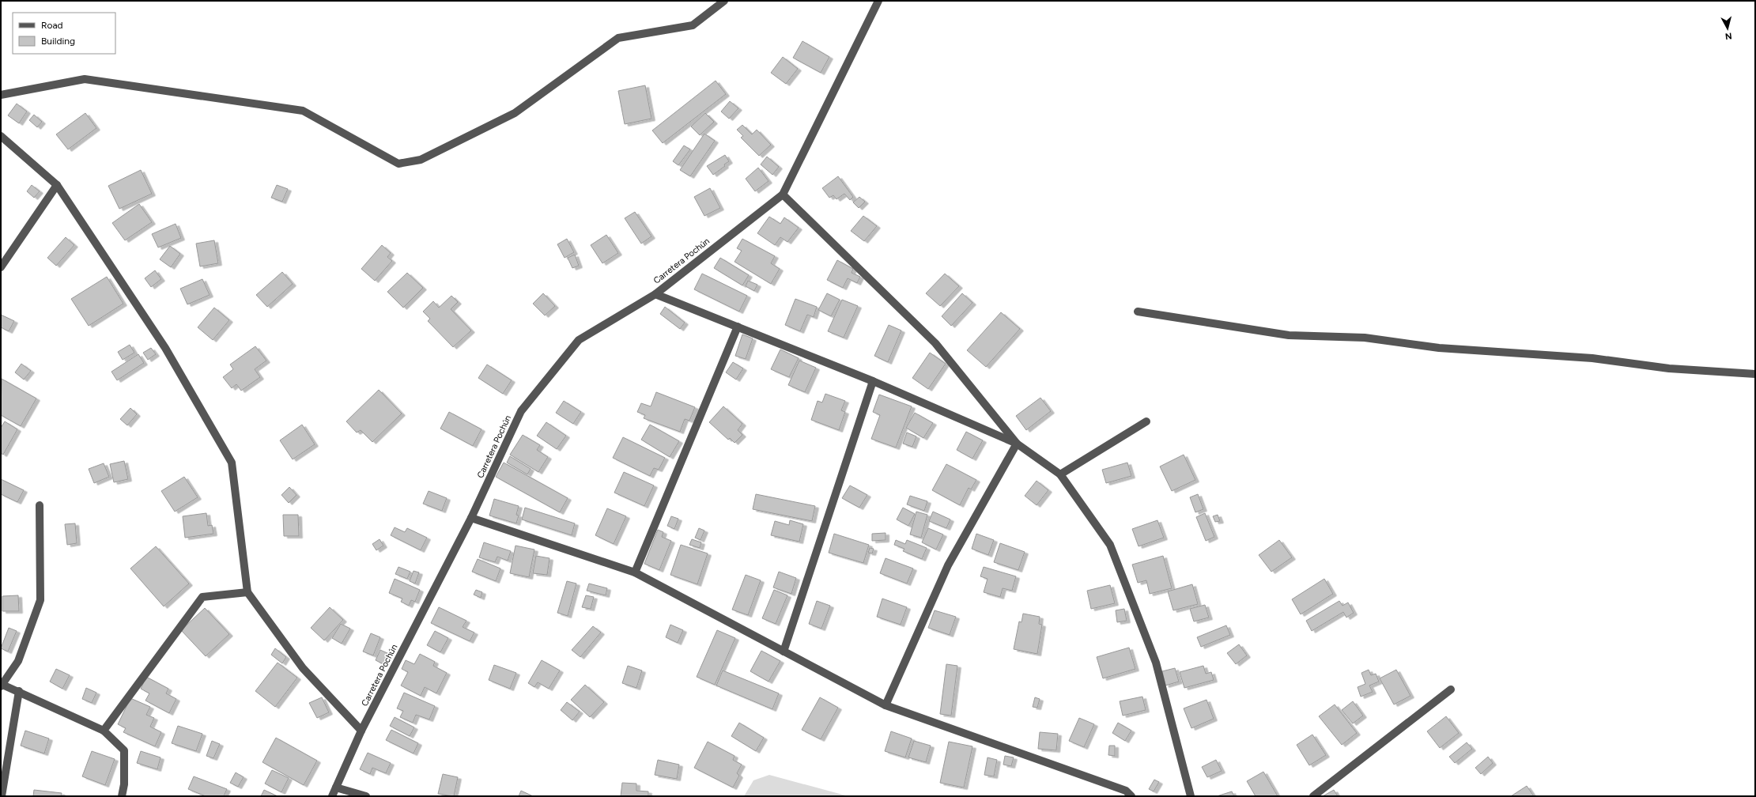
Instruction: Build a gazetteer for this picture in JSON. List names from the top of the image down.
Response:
{
  "streets": {
    "street": ["Carretera Pochún"]
  },
  "legend": ["Road", "Building"],
  "north": "bottom"
}
